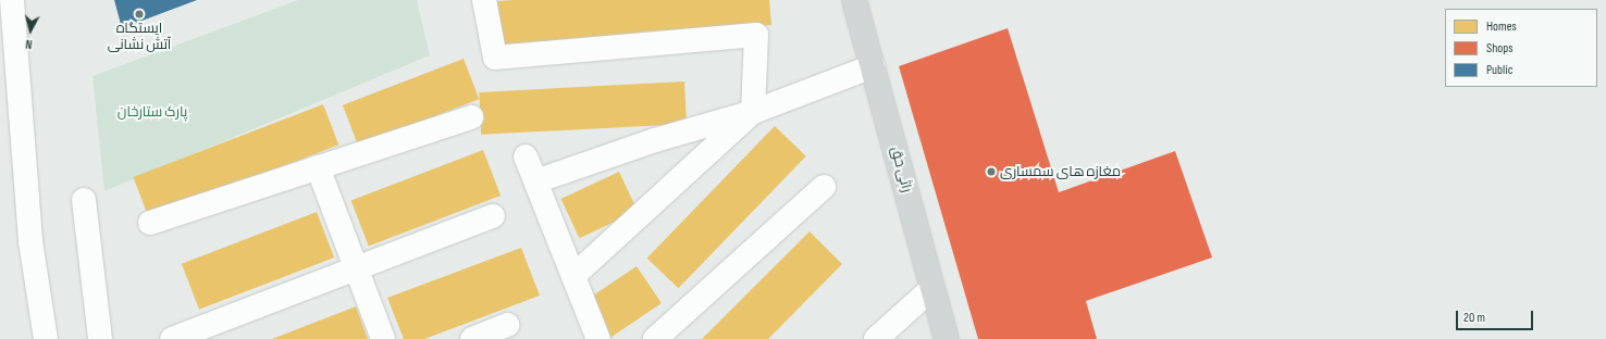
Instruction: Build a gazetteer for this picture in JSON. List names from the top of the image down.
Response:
{
  "streets": {
    "main road": ["راثی حق"]
  },
  "parks": ["پارک ستارخان"],
  "places": ["ایستگاه آتش نشانی", "مغازه های سمساری"],
  "legend": ["Homes", "Shops", "Public"],
  "scale_bar": "20 m",
  "north": "bottom"
}
